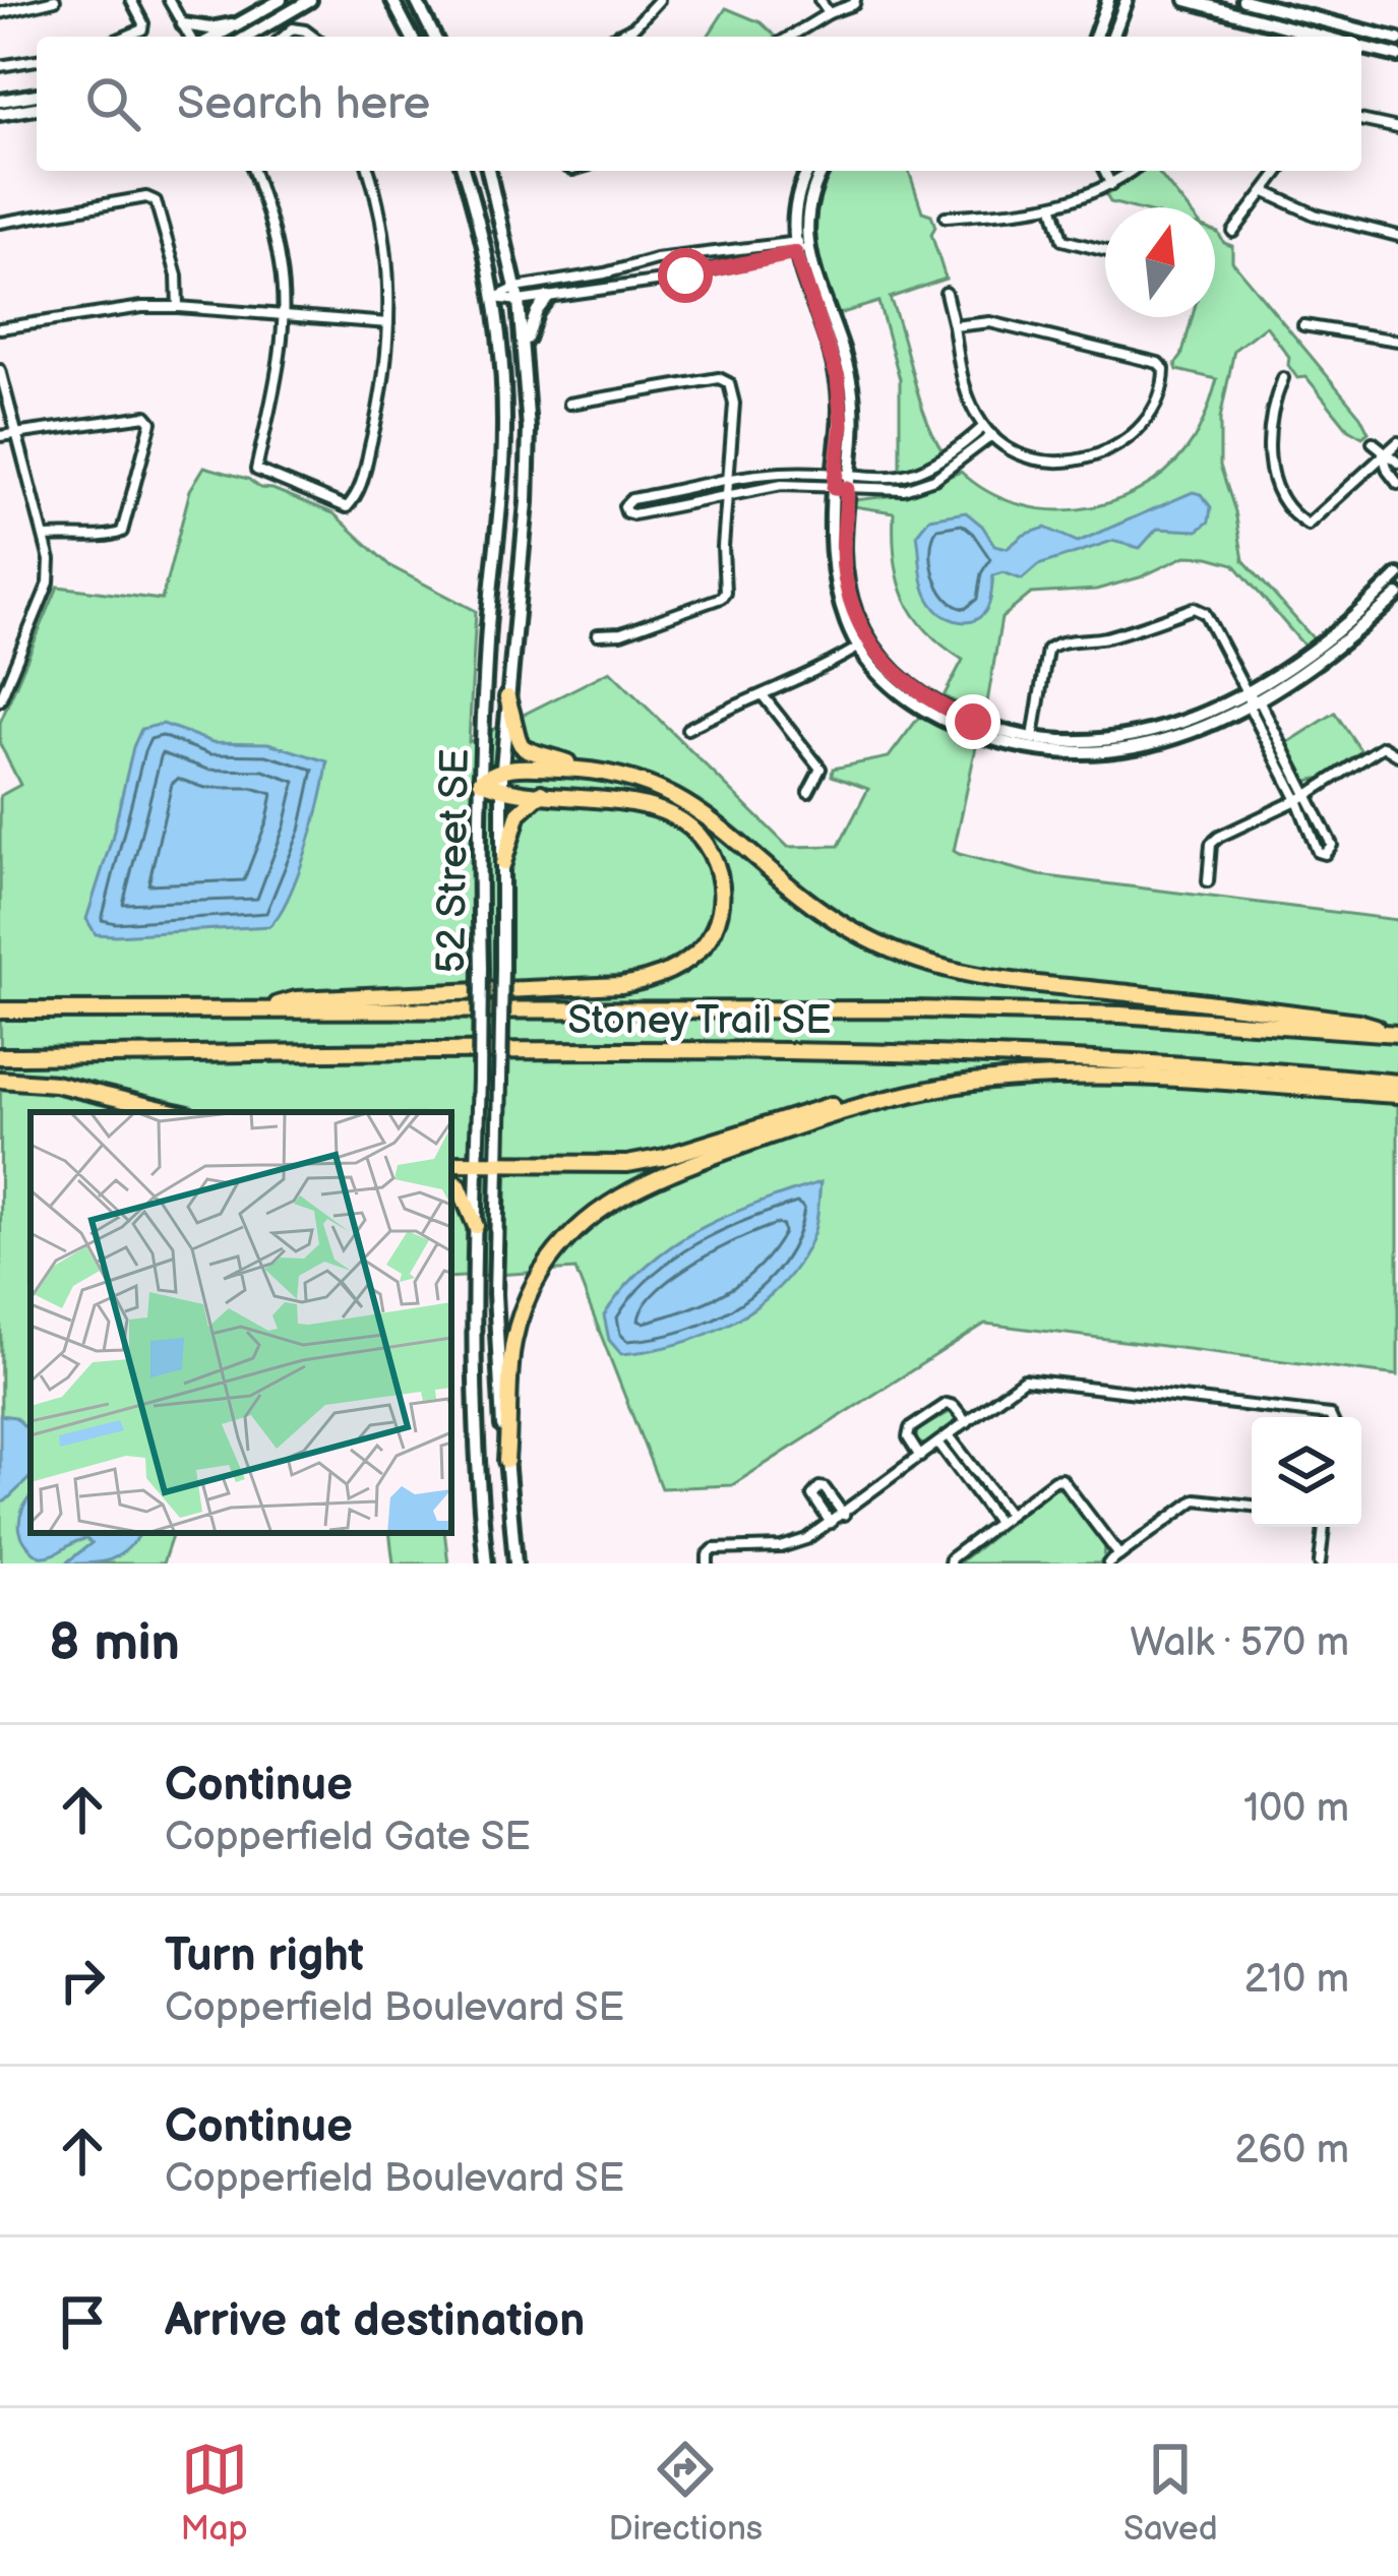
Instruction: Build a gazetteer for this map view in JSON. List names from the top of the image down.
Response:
{
  "streets": {
    "highway": ["Stoney Trail SE"],
    "main road": ["52 Street SE"]
  },
  "north": "top",
  "page": {
    "search": "Search here",
    "heading": ["8 min", "Walk · 570 m"],
    "list": [
      ["Continue", "Copperfield Gate SE", "100 m"],
      ["Turn right", "Copperfield Boulevard SE", "210 m"],
      ["Continue", "Copperfield Boulevard SE", "260 m"],
      "Arrive at destination"
    ],
    "nav": ["Map", "Directions", "Saved"]
  }
}
